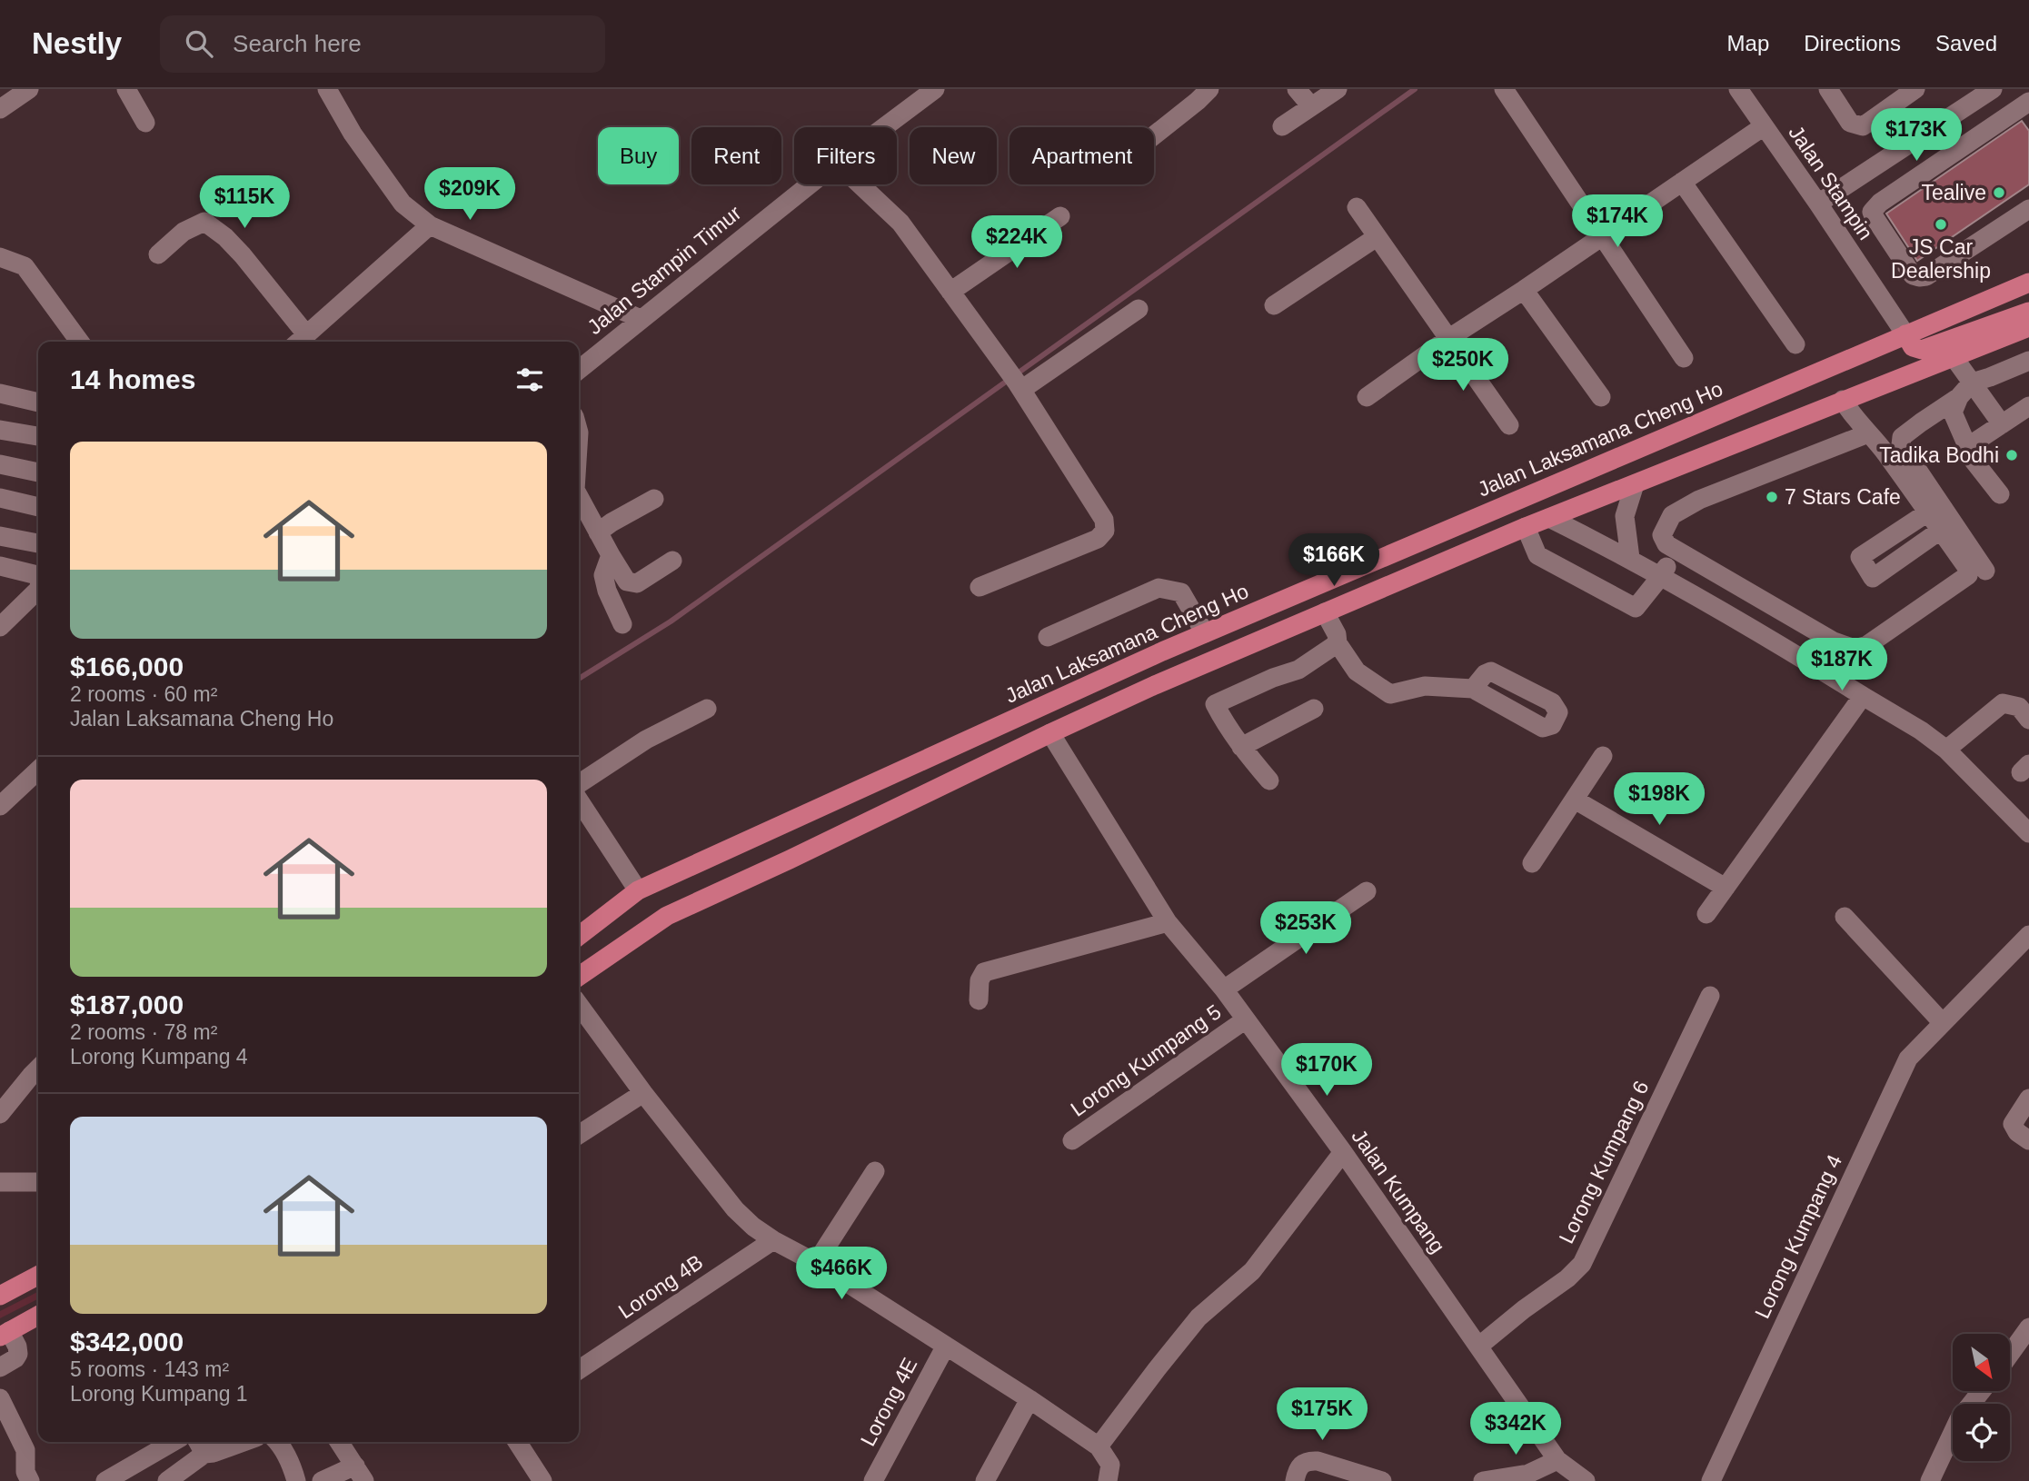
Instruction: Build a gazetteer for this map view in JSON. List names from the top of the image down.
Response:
{
  "streets": {
    "main road": ["Jalan Laksamana Cheng Ho"],
    "street": [
      "Jalan Stampin",
      "Jalan Stampin Timur",
      "Lorong Kumpang 5",
      "Lorong Kumpang 6",
      "Jalan Kumpang",
      "Lorong Kumpang 4",
      "Lorong 4B",
      "Lorong 4E"
    ]
  },
  "crossings": [
    ["Jalan Stampin", "Jalan Laksamana Cheng Ho"],
    ["Lorong Kumpang 5", "Jalan Kumpang"],
    ["Lorong Kumpang 6", "Jalan Kumpang"]
  ],
  "places": [
    "Tealive",
    "JS Car Dealership",
    "Tadika Bodhi",
    "7 Stars Cafe"
  ],
  "north": "bottom right",
  "page": {
    "header": "Nestly",
    "search": "Search here",
    "nav": ["Map", "Directions", "Saved"],
    "price": [
      "$173K",
      "$209K",
      "$115K",
      "$174K",
      "$224K",
      "$250K",
      "$166K",
      "$187K",
      "$198K",
      "$253K",
      "$170K",
      "$466K",
      "$175K",
      "$342K"
    ],
    "chip": [
      "Buy",
      "Rent",
      "Filters",
      "New",
      "Apartment"
    ],
    "heading": "14 homes",
    "list": [
      {
        "name": "$166,000",
        "note": "2 rooms · 60 m² · Jalan Laksamana Cheng Ho"
      },
      {
        "name": "$187,000",
        "note": "2 rooms · 78 m² · Lorong Kumpang 4"
      },
      {
        "name": "$342,000",
        "note": "5 rooms · 143 m² · Lorong Kumpang 1"
      }
    ]
  }
}
